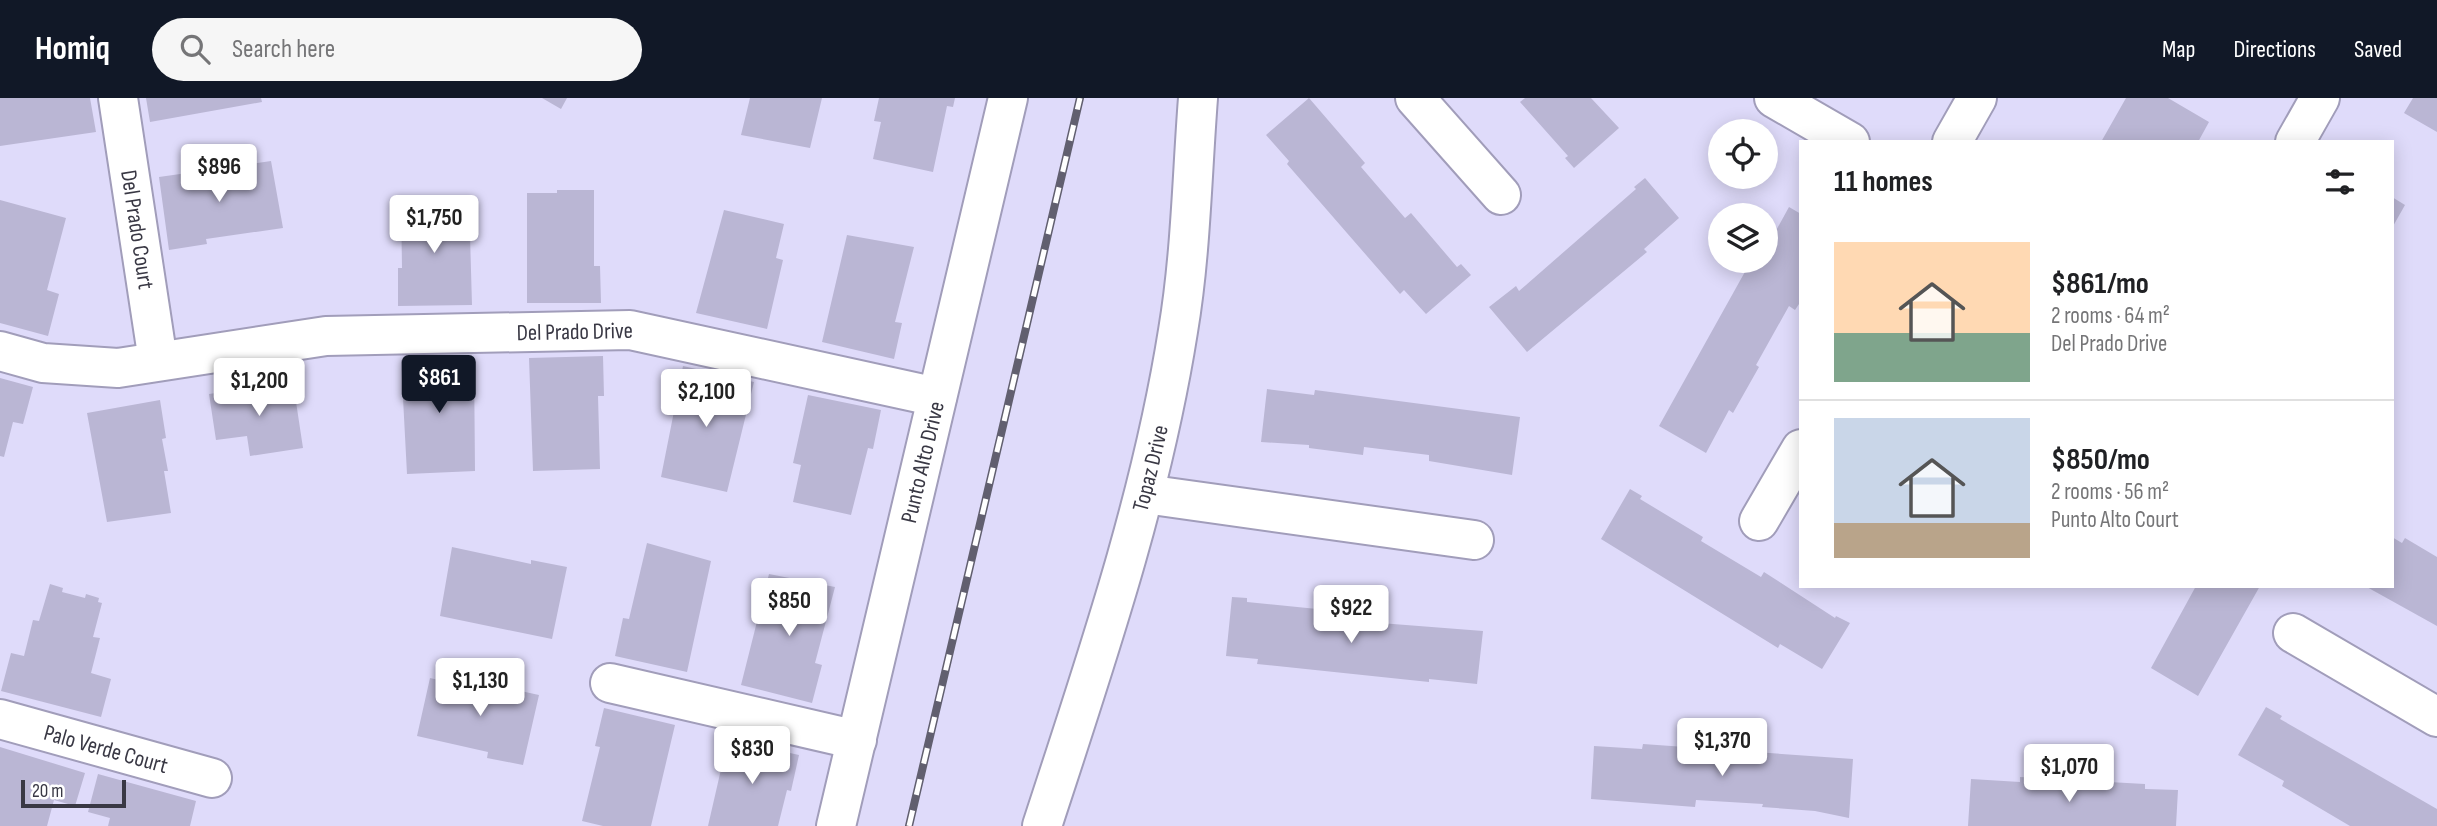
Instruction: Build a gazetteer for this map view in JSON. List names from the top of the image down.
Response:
{
  "streets": {
    "street": [
      "Del Prado Court",
      "Del Prado Drive",
      "Punto Alto Drive",
      "Topaz Drive",
      "Palo Verde Court"
    ]
  },
  "crossings": [
    ["Del Prado Court", "Del Prado Drive"],
    ["Del Prado Drive", "Punto Alto Drive"]
  ],
  "scale_bar": "20 m",
  "page": {
    "header": "Homiq",
    "search": "Search here",
    "nav": ["Map", "Directions", "Saved"],
    "heading": "11 homes",
    "price": [
      "$896",
      "$1,750",
      "$861",
      "$1,200",
      "$2,100",
      "$850",
      "$922",
      "$1,130",
      "$1,370",
      "$830",
      "$1,070"
    ],
    "list": [
      {
        "name": "$861/mo",
        "note": "2 rooms · 64 m² · Del Prado Drive"
      },
      {
        "name": "$850/mo",
        "note": "2 rooms · 56 m² · Punto Alto Court"
      }
    ],
    "scale": "20 m"
  }
}
